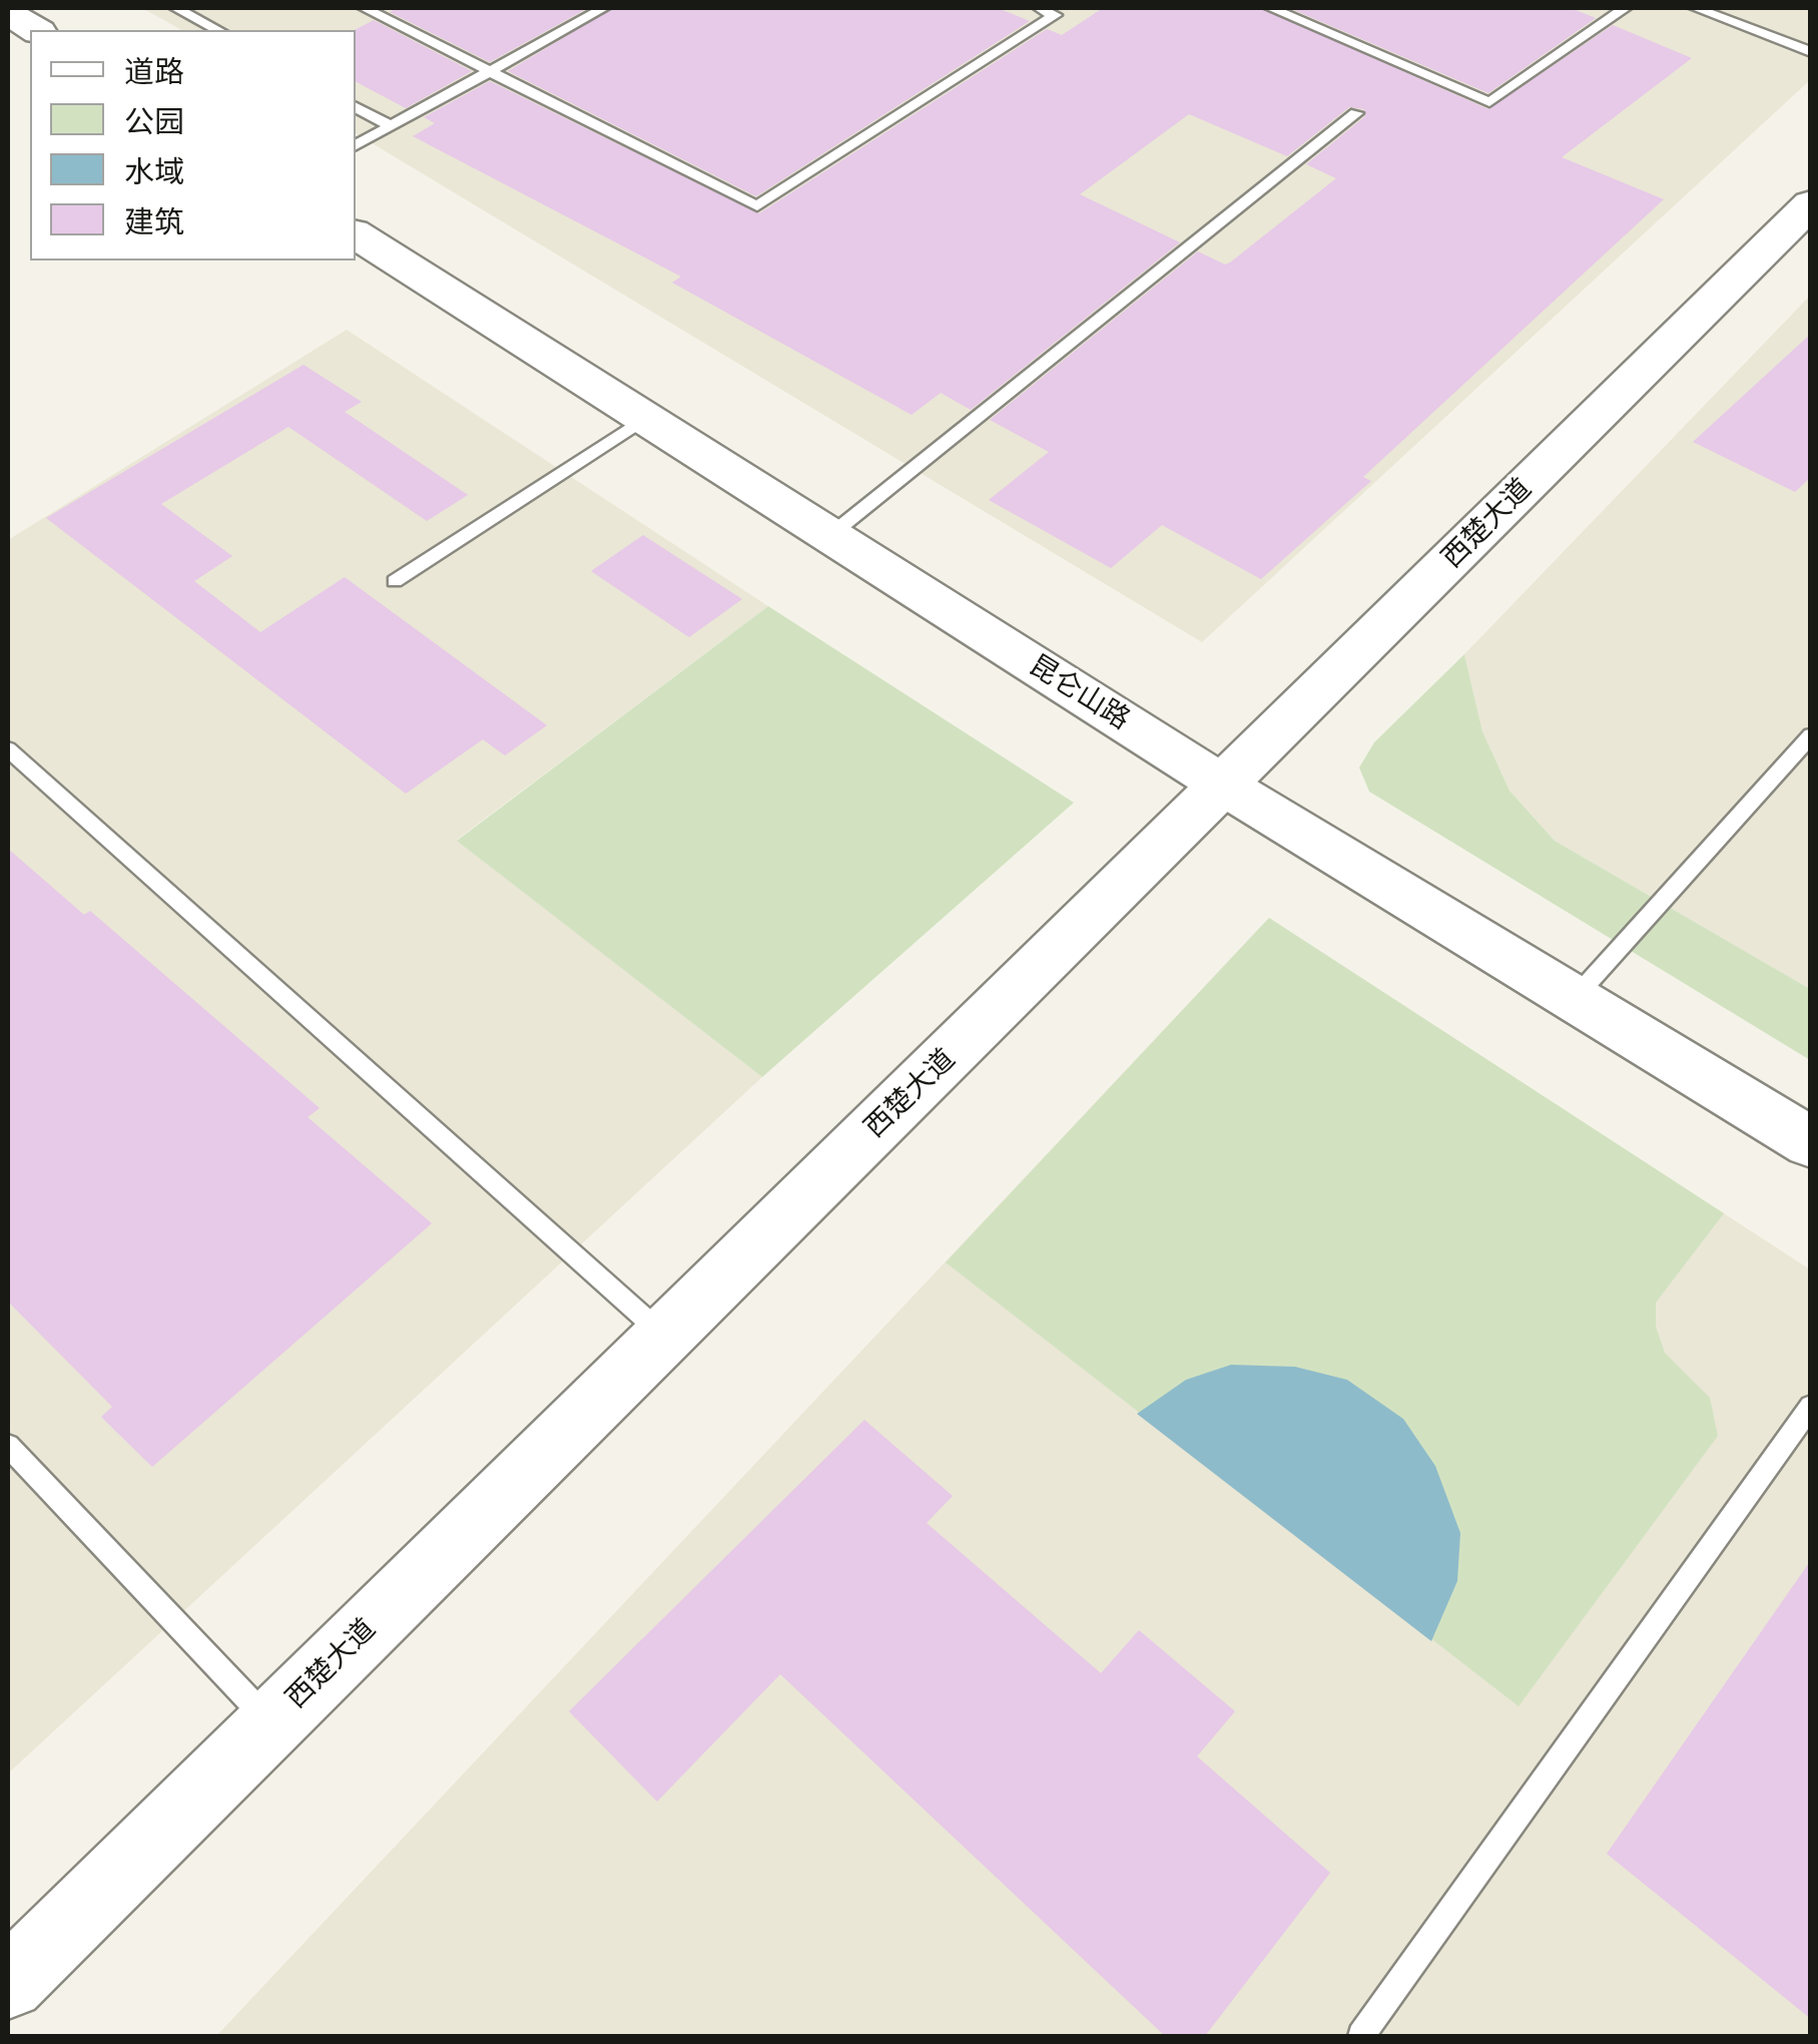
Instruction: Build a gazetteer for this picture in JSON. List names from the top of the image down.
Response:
{
  "streets": {
    "main road": ["西楚大道", "昆仑山路"]
  },
  "crossings": [
    ["西楚大道", "昆仑山路"]
  ],
  "legend": [
    "道路",
    "公园",
    "水域",
    "建筑"
  ]
}
